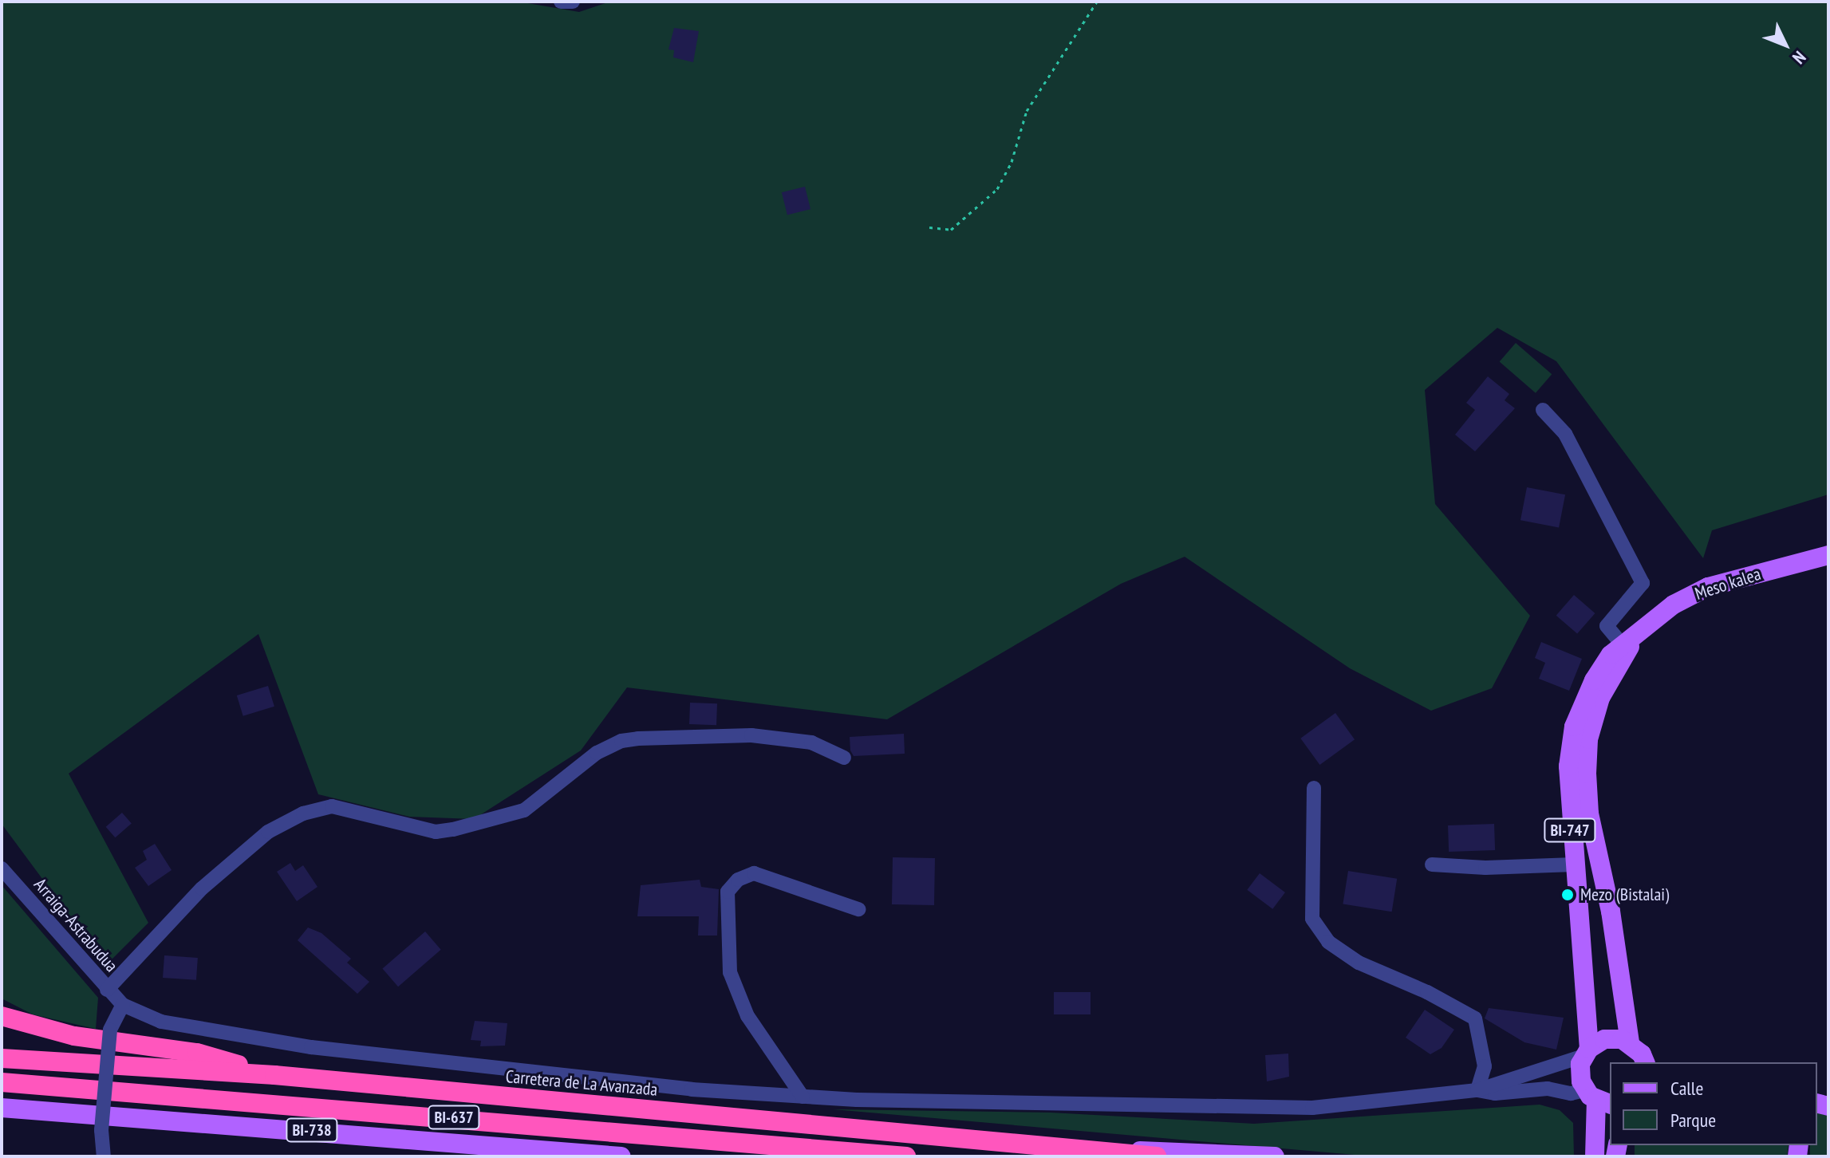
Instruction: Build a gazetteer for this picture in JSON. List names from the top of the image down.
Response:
{
  "streets": {
    "highway": ["Carretera de La Avanzada", "BI-637"],
    "main road": ["Meso kalea", "BI-747", "BI-738"],
    "street": ["Arraiga-Astrabudua"]
  },
  "crossings": [
    ["Meso kalea", "BI-747"]
  ],
  "places": ["Mezo (Bistalai)"],
  "legend": ["Calle", "Parque"],
  "north": "bottom right"
}
